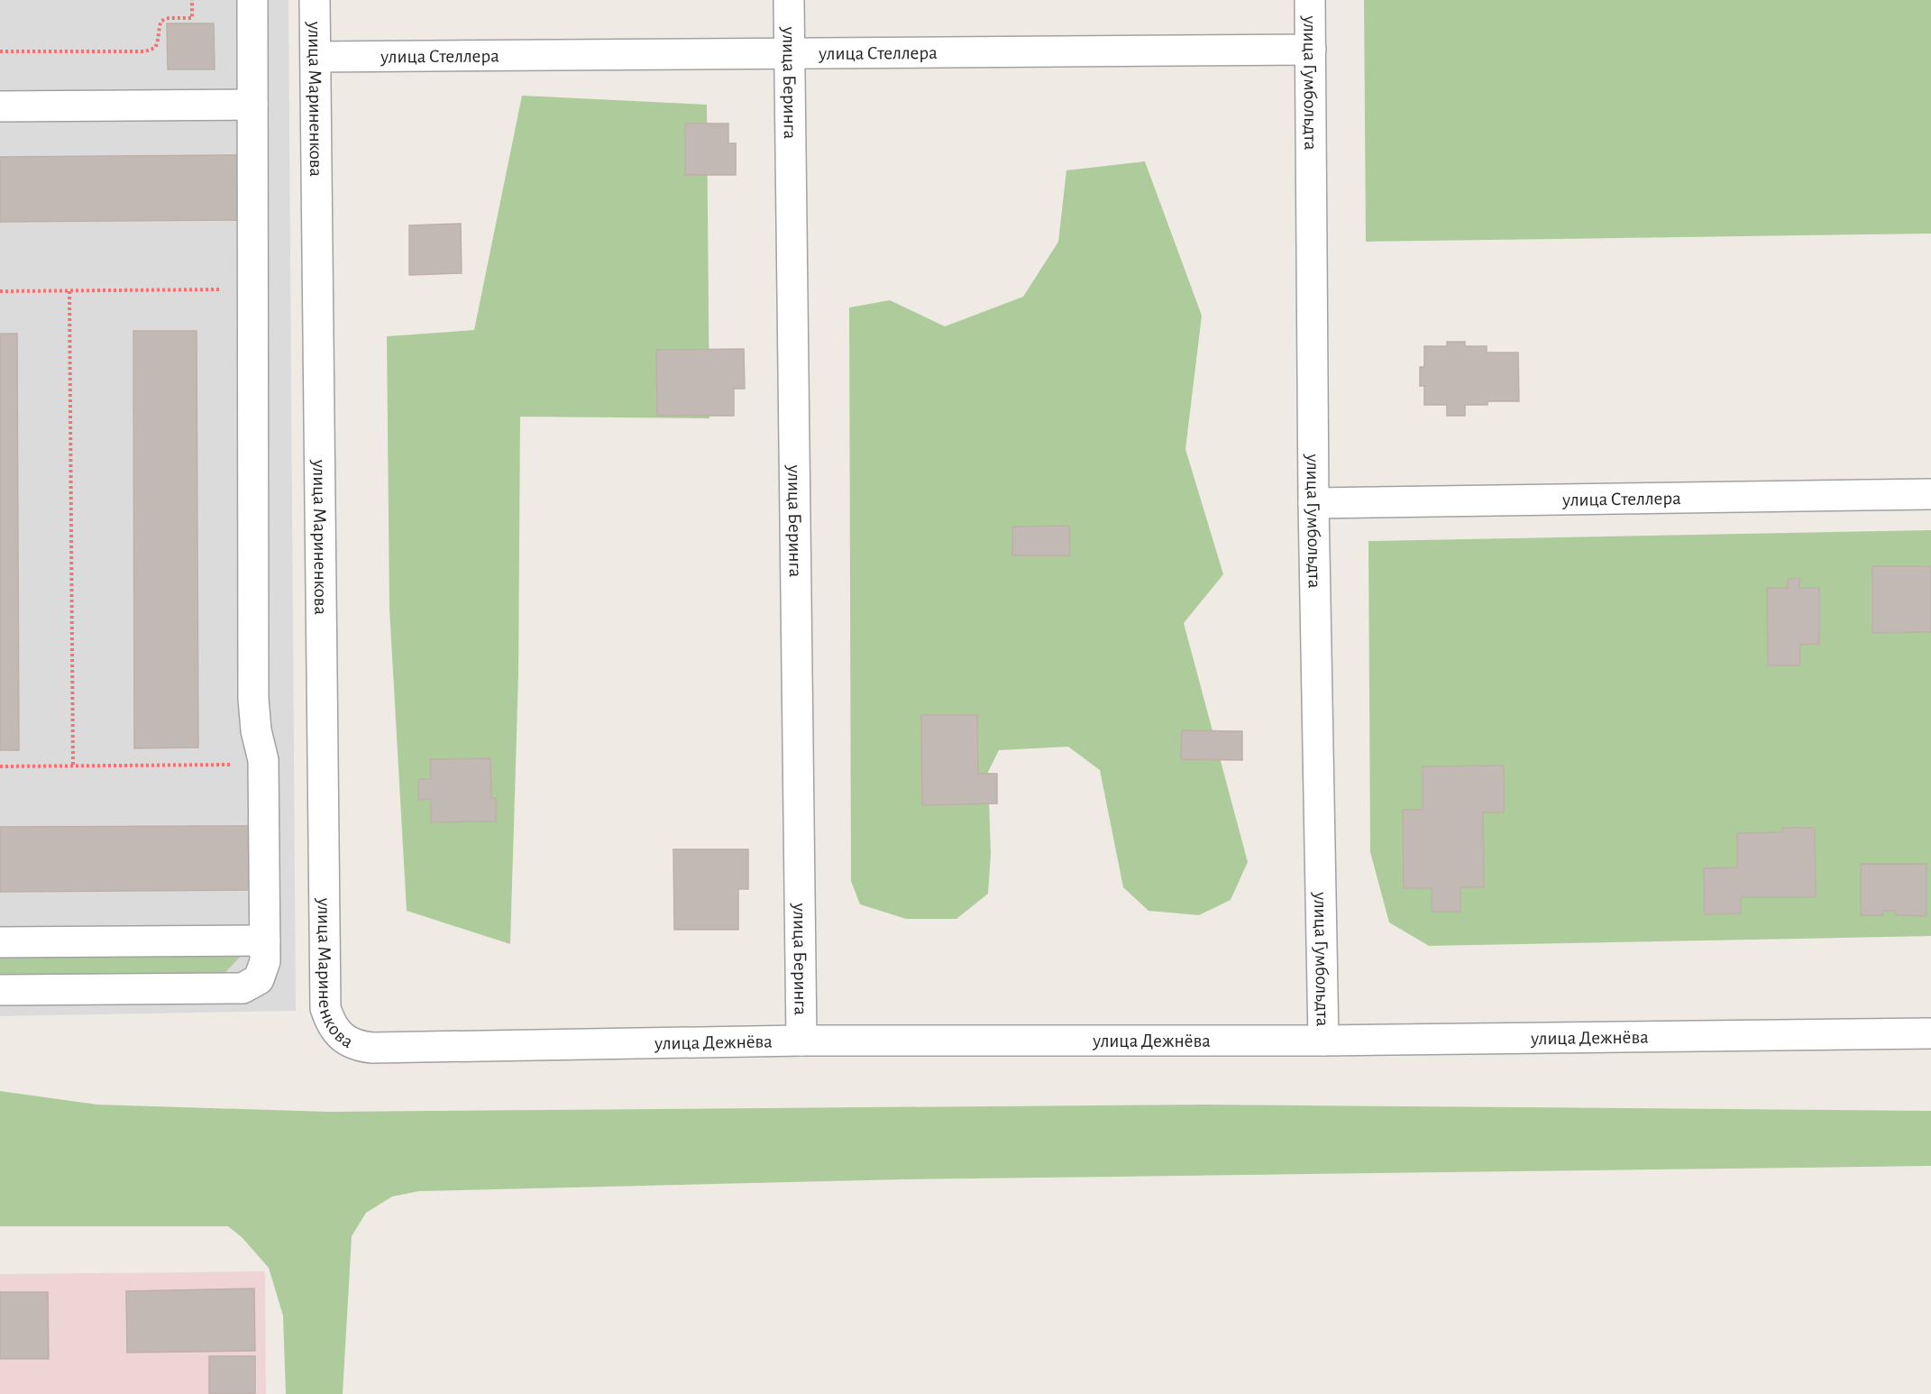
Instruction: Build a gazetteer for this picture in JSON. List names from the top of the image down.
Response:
{
  "streets": {
    "street": [
      "улица Стеллера",
      "улица Беринга",
      "улица Гумбольдта",
      "улица Мариненкова",
      "улица Дежнёва"
    ]
  },
  "crossings": [
    ["улица Стеллера", "улица Беринга"],
    ["улица Стеллера", "улица Гумбольдта"],
    ["улица Стеллера", "улица Мариненкова"],
    ["улица Беринга", "улица Дежнёва"],
    ["улица Гумбольдта", "улица Дежнёва"],
    ["улица Мариненкова", "улица Дежнёва"]
  ]
}
